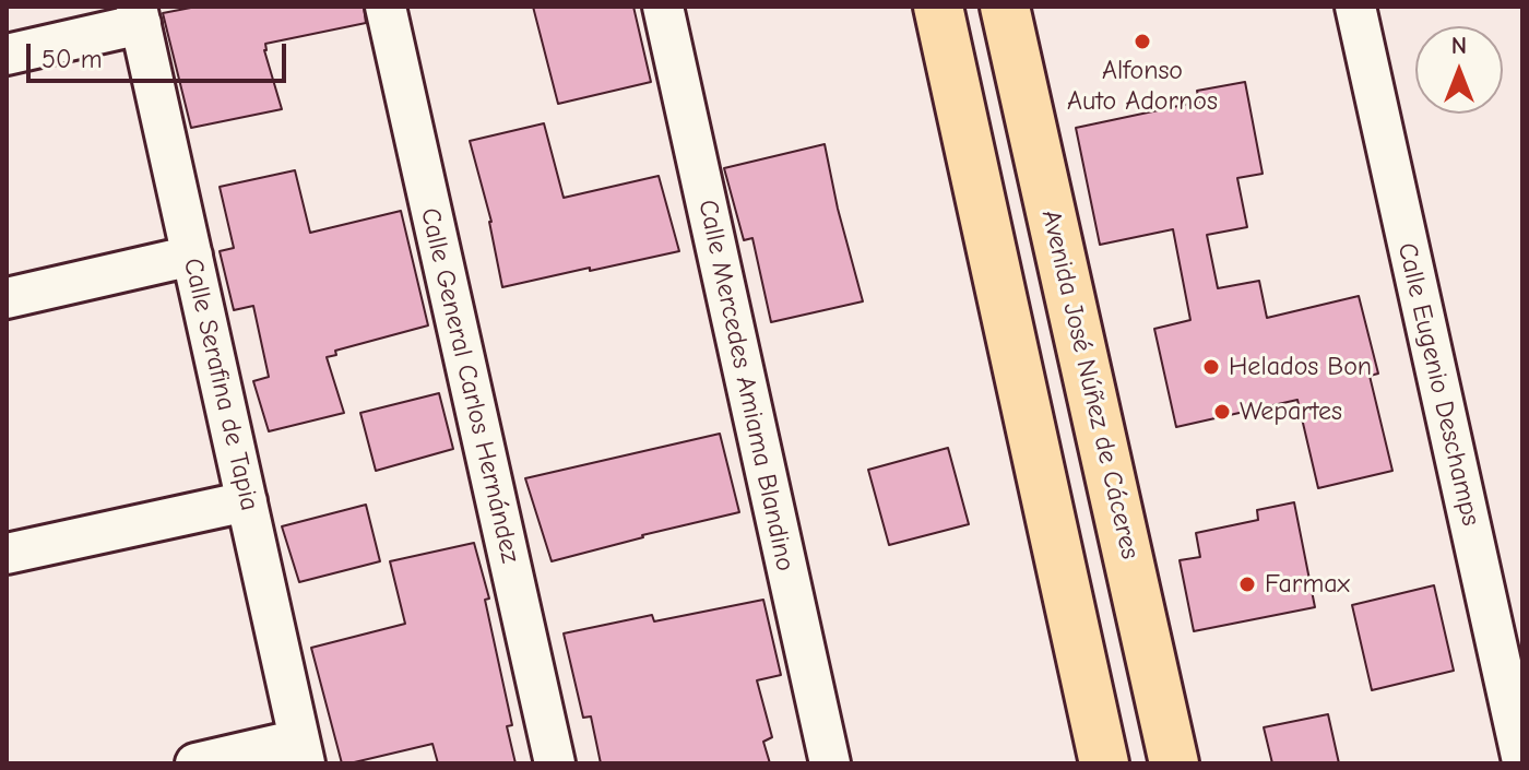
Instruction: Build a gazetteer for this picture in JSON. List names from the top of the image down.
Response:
{
  "streets": {
    "main road": ["Avenida José Núñez de Cáceres"],
    "street": [
      "Calle Serafina de Tapia",
      "Calle Eugenio Deschamps",
      "Calle General Carlos Hernández",
      "Calle Mercedes Amiama Blandino"
    ]
  },
  "places": [
    "Alfonso Auto Adornos",
    "Helados Bon",
    "Wepartes",
    "Farmax"
  ],
  "scale_bar": "50 m",
  "north": "top"
}
